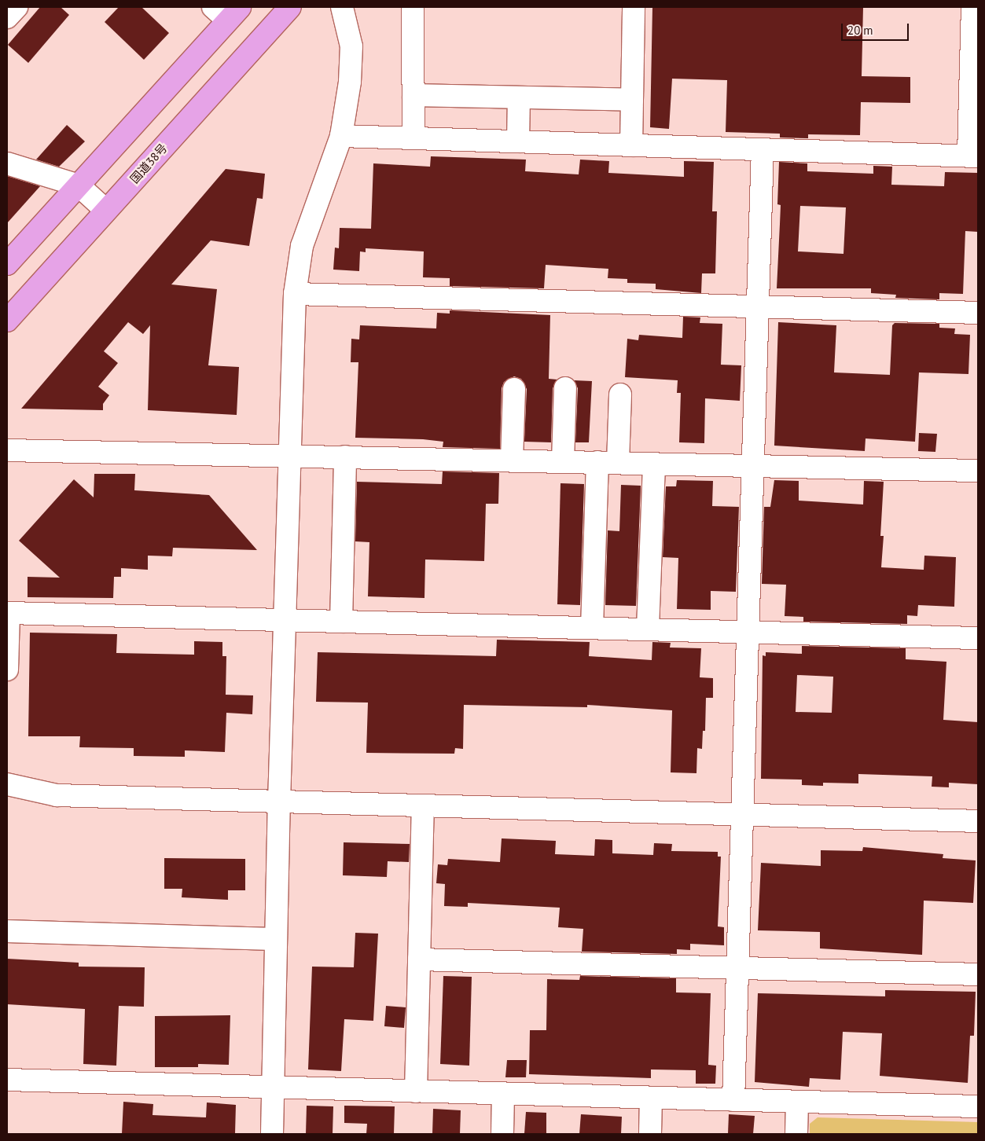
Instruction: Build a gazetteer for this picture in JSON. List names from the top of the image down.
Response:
{
  "streets": {
    "highway": ["国道38号"]
  },
  "scale_bar": "20 m"
}
